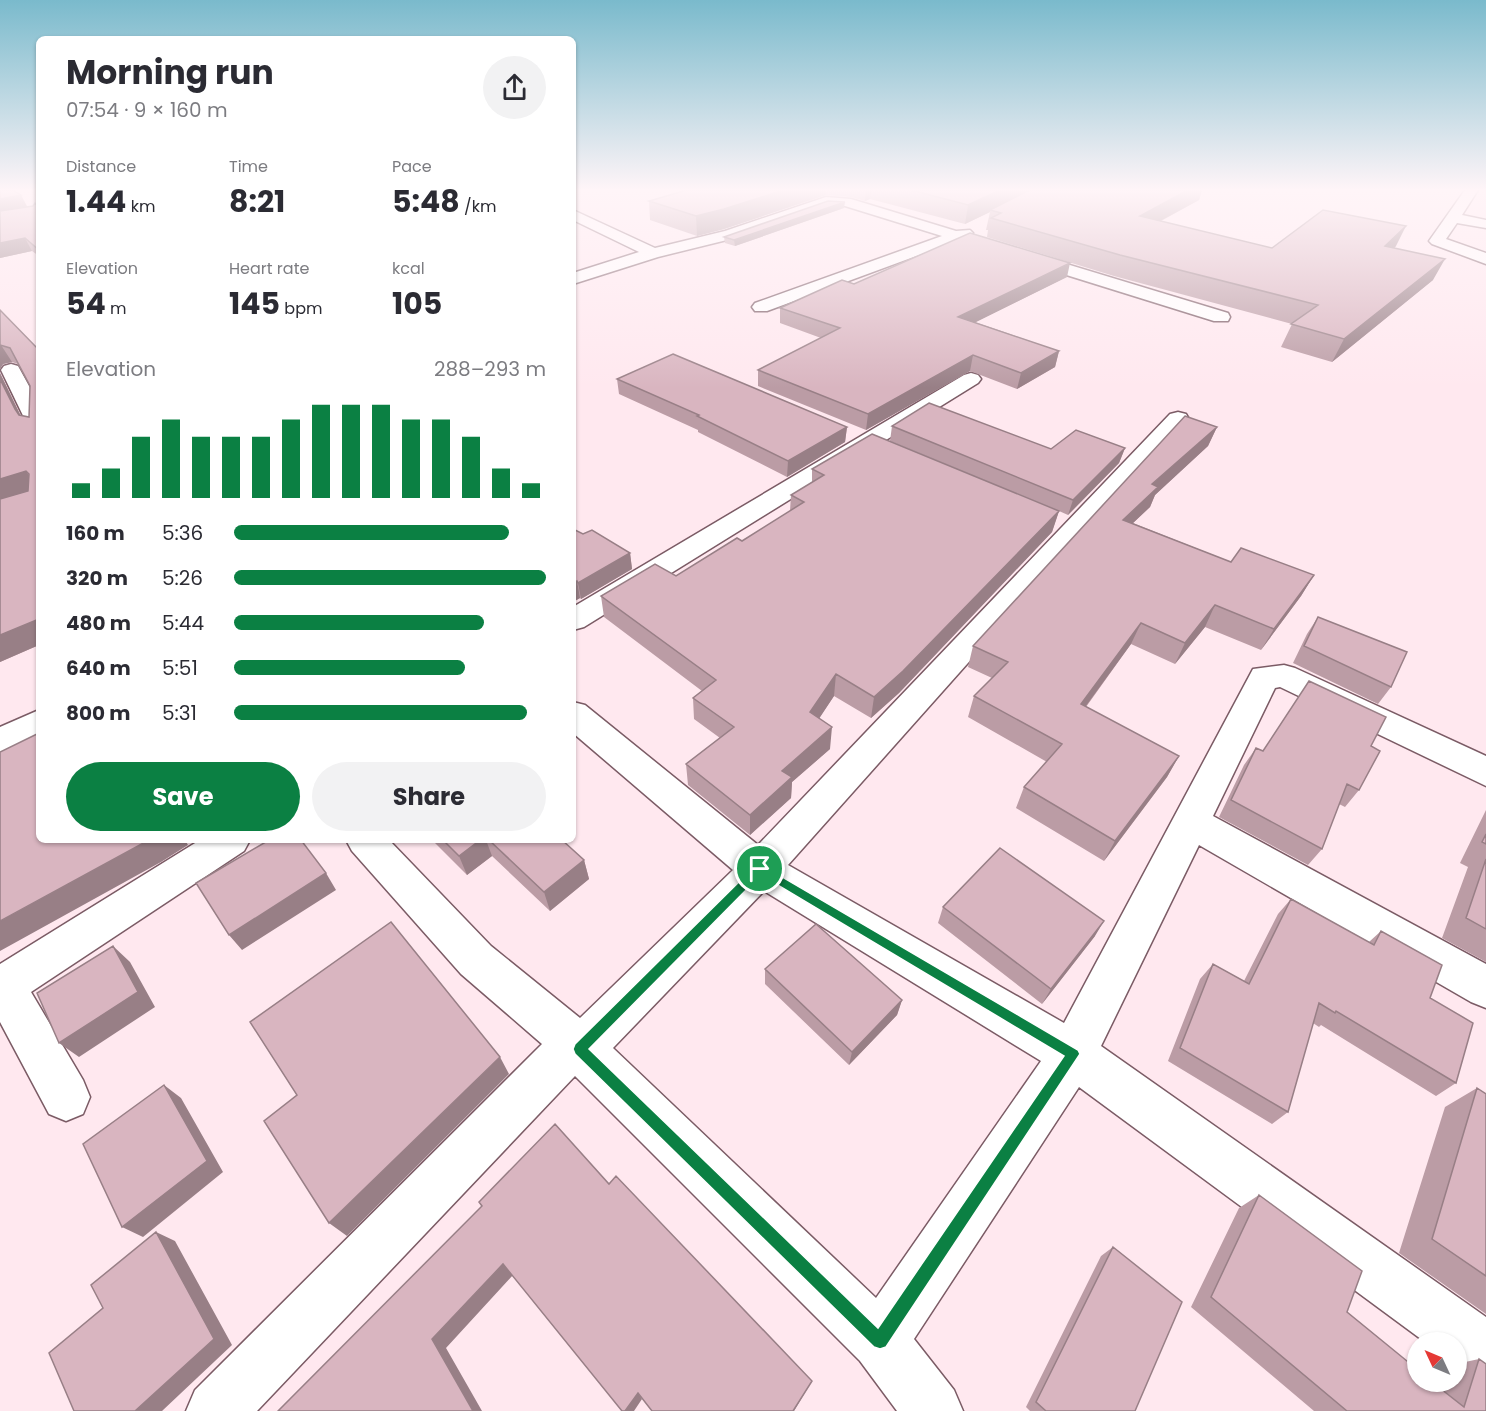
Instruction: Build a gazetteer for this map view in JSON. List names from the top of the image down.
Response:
{
  "north": "top left",
  "page": {
    "heading": ["Morning run", "07:54 · 9 × 160 m"],
    "stats": [
      ["Distance", "1.44 km"],
      ["Time", "8:21"],
      ["Pace", "5:48 /km"],
      ["Elevation", "54 m"],
      ["Heart rate", "145 bpm"],
      ["kcal", "105"]
    ],
    "chart": ["Elevation", "288–293 m"],
    "list": [
      {
        "name": "160 m",
        "note": "5:36"
      },
      {
        "name": "320 m",
        "note": "5:26"
      },
      {
        "name": "480 m",
        "note": "5:44"
      },
      {
        "name": "640 m",
        "note": "5:51"
      },
      {
        "name": "800 m",
        "note": "5:31"
      }
    ],
    "buttons": ["Save", "Share"]
  }
}
